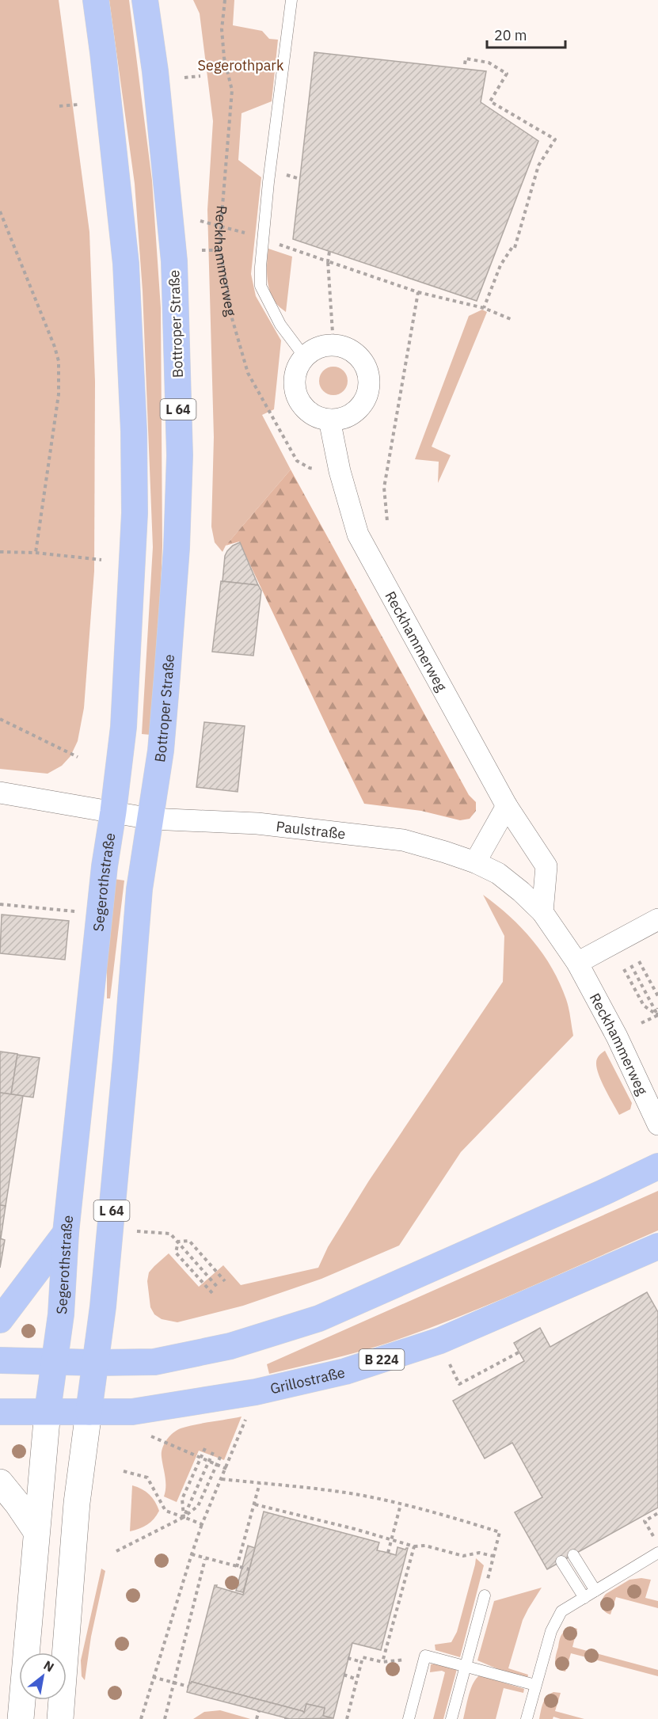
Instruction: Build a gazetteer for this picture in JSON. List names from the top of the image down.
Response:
{
  "streets": {
    "main road": [
      "Bottroper Straße",
      "L 64",
      "Segerothstraße",
      "B 224",
      "Grillostraße"
    ],
    "street": ["Reckhammerweg", "Paulstraße"]
  },
  "crossings": [
    ["Reckhammerweg", "Paulstraße"],
    ["Bottroper Straße", "L 64"],
    ["Bottroper Straße", "Paulstraße"],
    ["L 64", "Paulstraße"],
    ["L 64", "Grillostraße"],
    ["Paulstraße", "Segerothstraße"],
    ["Segerothstraße", "B 224"],
    ["Segerothstraße", "Grillostraße"],
    ["B 224", "Grillostraße"]
  ],
  "parks": ["Segerothpark"],
  "scale_bar": "20 m",
  "north": "top right"
}
